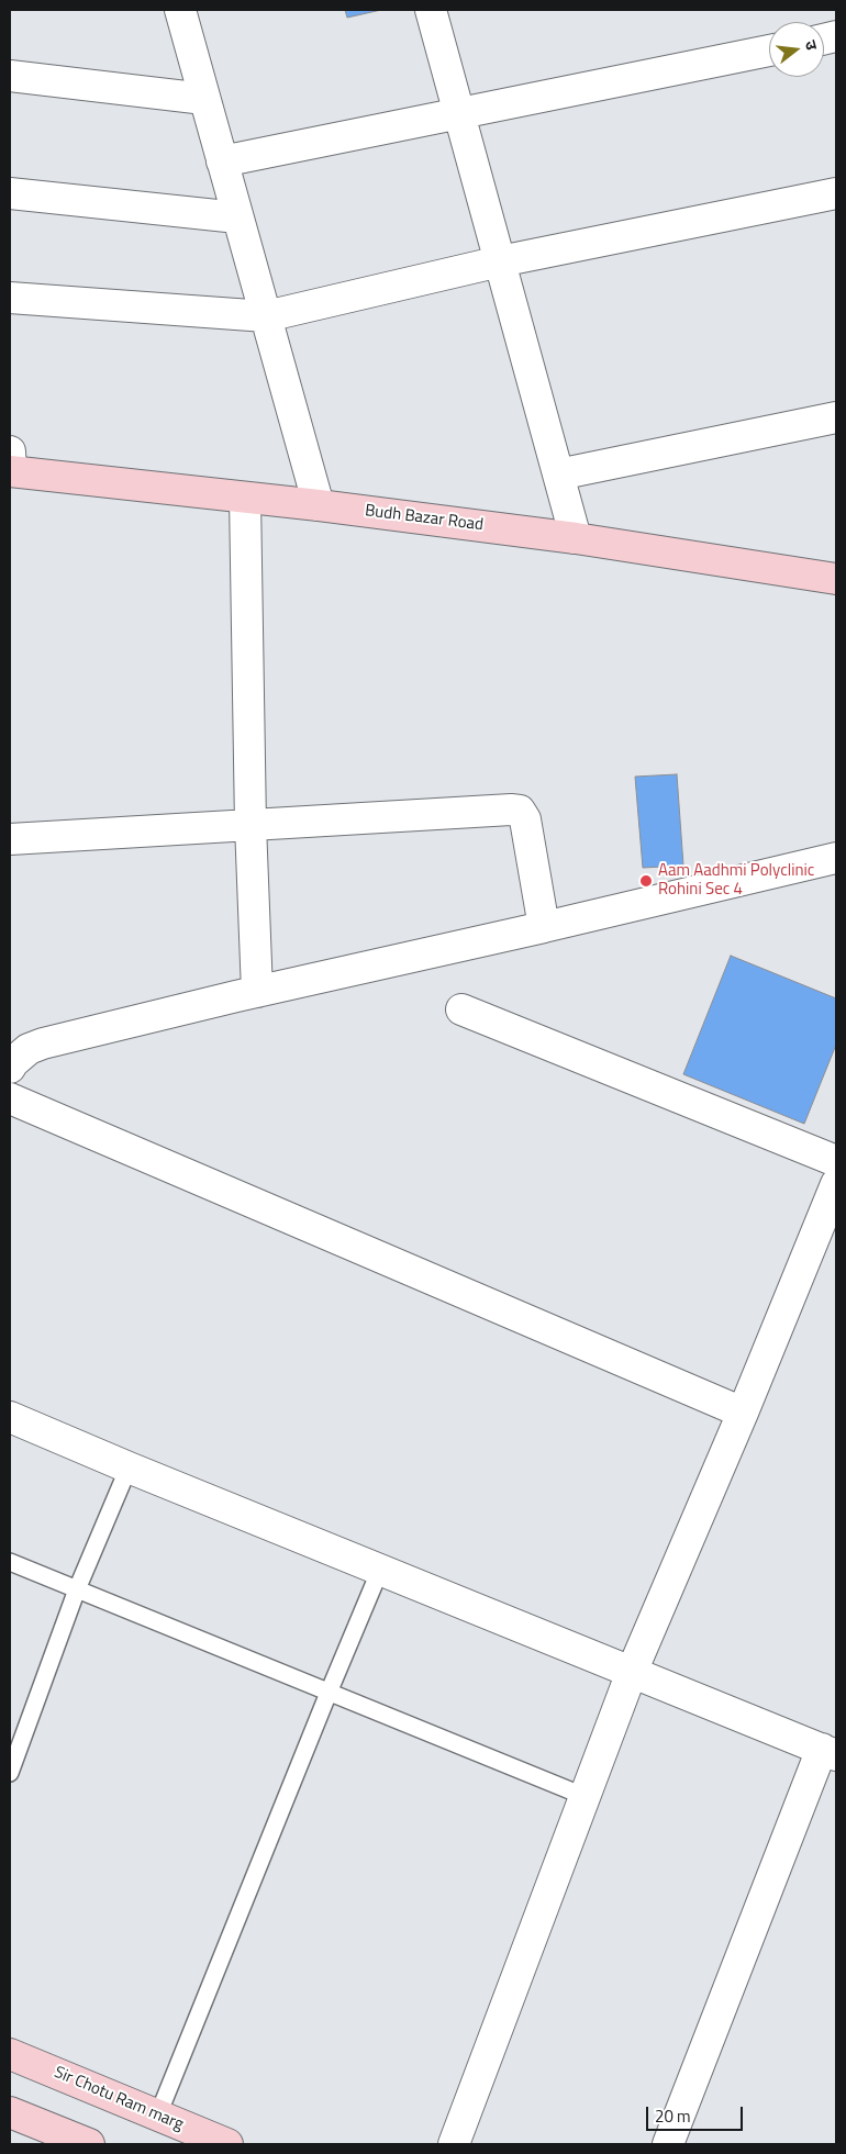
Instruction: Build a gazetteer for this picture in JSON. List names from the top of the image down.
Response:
{
  "streets": {
    "street": ["Budh Bazar Road", "Sir Chotu Ram marg"]
  },
  "places": ["Aam Aadhmi Polyclinic Rohini Sec 4"],
  "scale_bar": "20 m",
  "north": "right"
}
